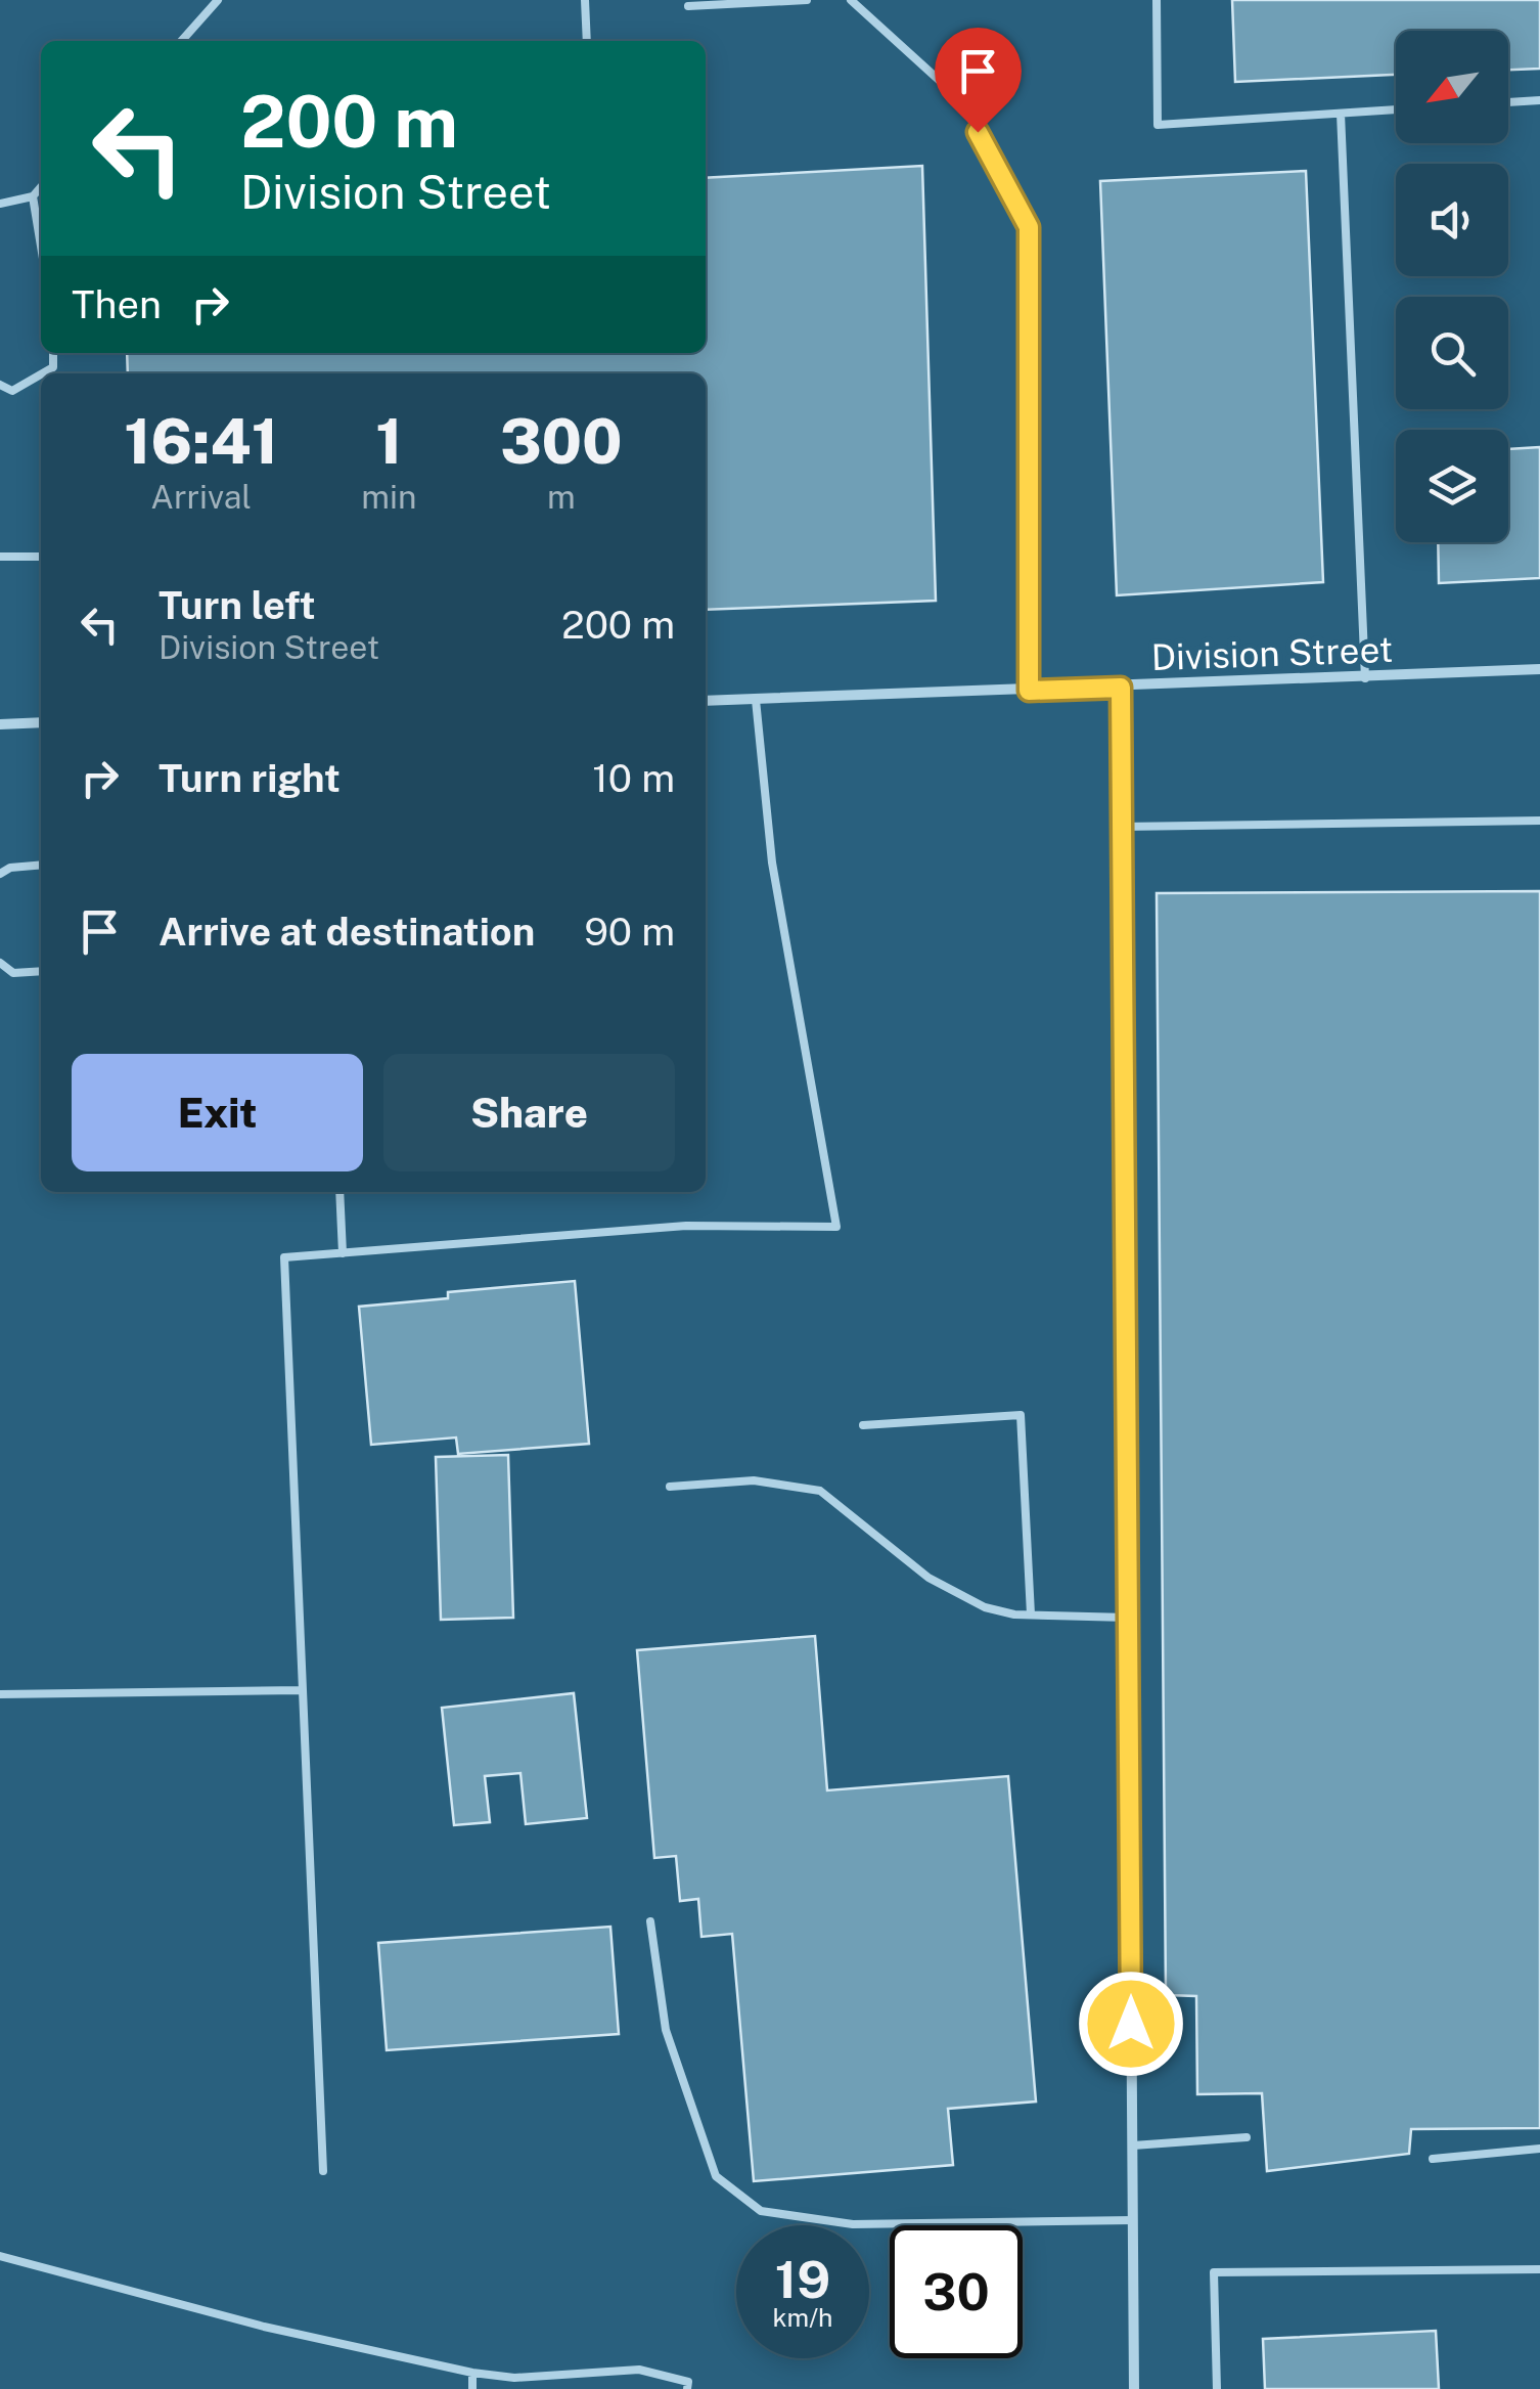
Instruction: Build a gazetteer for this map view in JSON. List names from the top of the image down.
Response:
{
  "streets": {
    "street": ["Division Street"]
  },
  "north": "bottom left",
  "page": {
    "turn": ["200 m", "Division Street"],
    "then": "Then",
    "eta": [
      "16:41",
      "Arrival",
      "1",
      "min",
      "300",
      "m"
    ],
    "list": [
      {
        "name": "Turn left",
        "note": "Division Street",
        "value": "200 m"
      },
      {
        "name": "Turn right",
        "value": "10 m"
      },
      {
        "name": "Arrive at destination",
        "value": "90 m"
      }
    ],
    "buttons": ["Exit", "Share"],
    "speed": "19 km/h",
    "limit": "30"
  }
}
